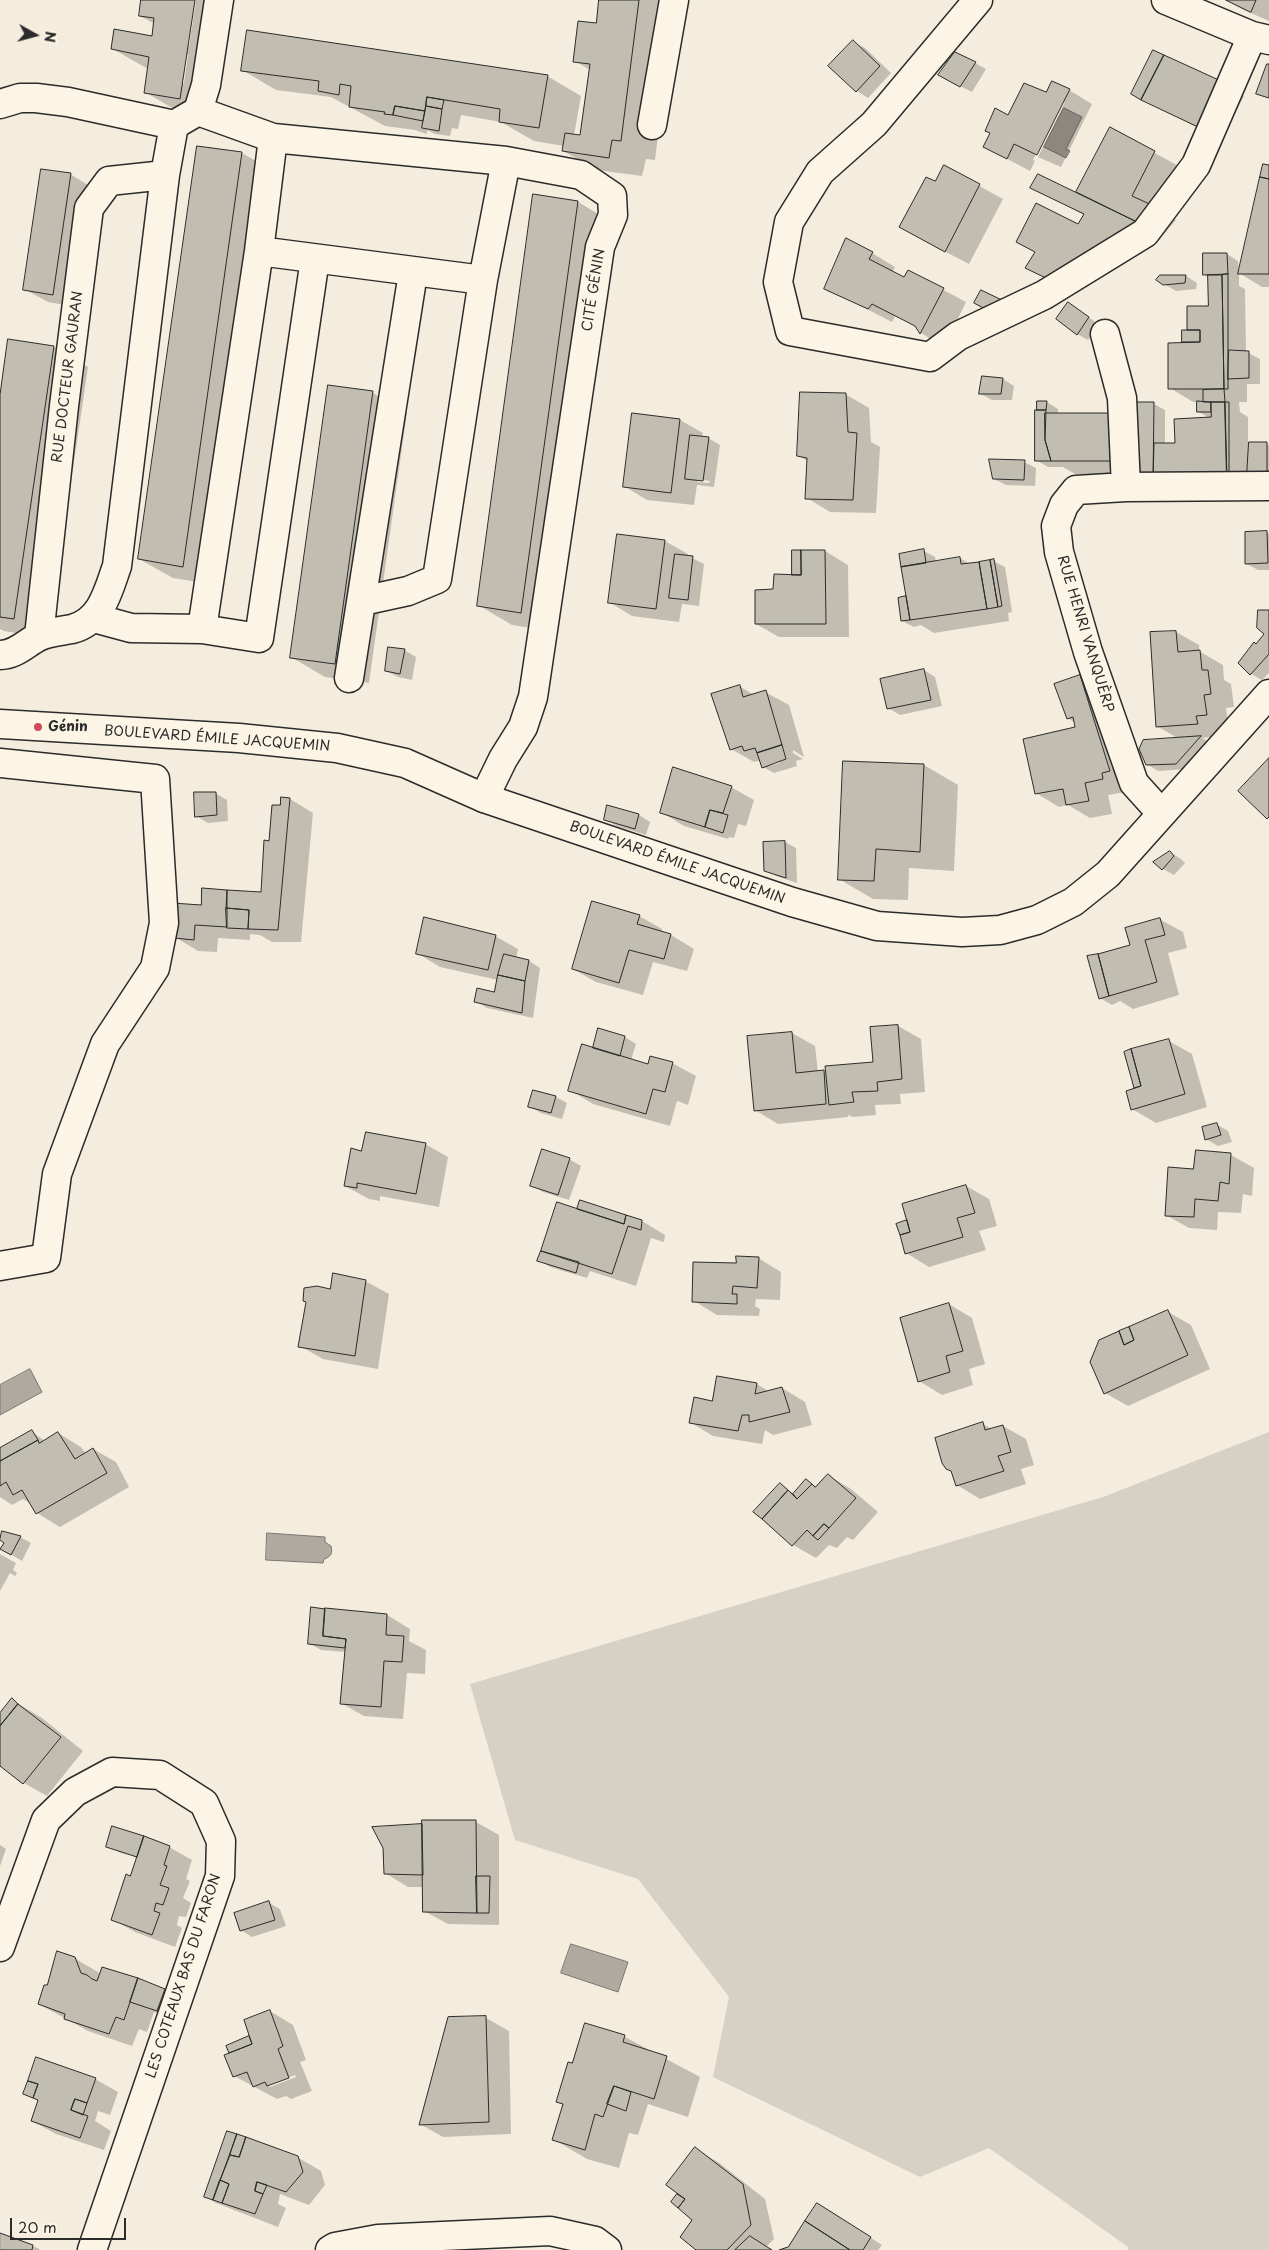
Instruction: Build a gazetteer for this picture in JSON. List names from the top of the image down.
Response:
{
  "streets": {
    "street": [
      "CITÉ GÉNIN",
      "RUE DOCTEUR GAURAN",
      "RUE HENRI VANQUÈRP",
      "BOULEVARD ÉMILE JACQUEMIN",
      "LES COTEAUX BAS DU FARON"
    ]
  },
  "crossings": [
    ["CITÉ GÉNIN", "BOULEVARD ÉMILE JACQUEMIN"],
    ["RUE HENRI VANQUÈRP", "BOULEVARD ÉMILE JACQUEMIN"]
  ],
  "places": ["Génin"],
  "scale_bar": "20 m",
  "north": "right"
}
